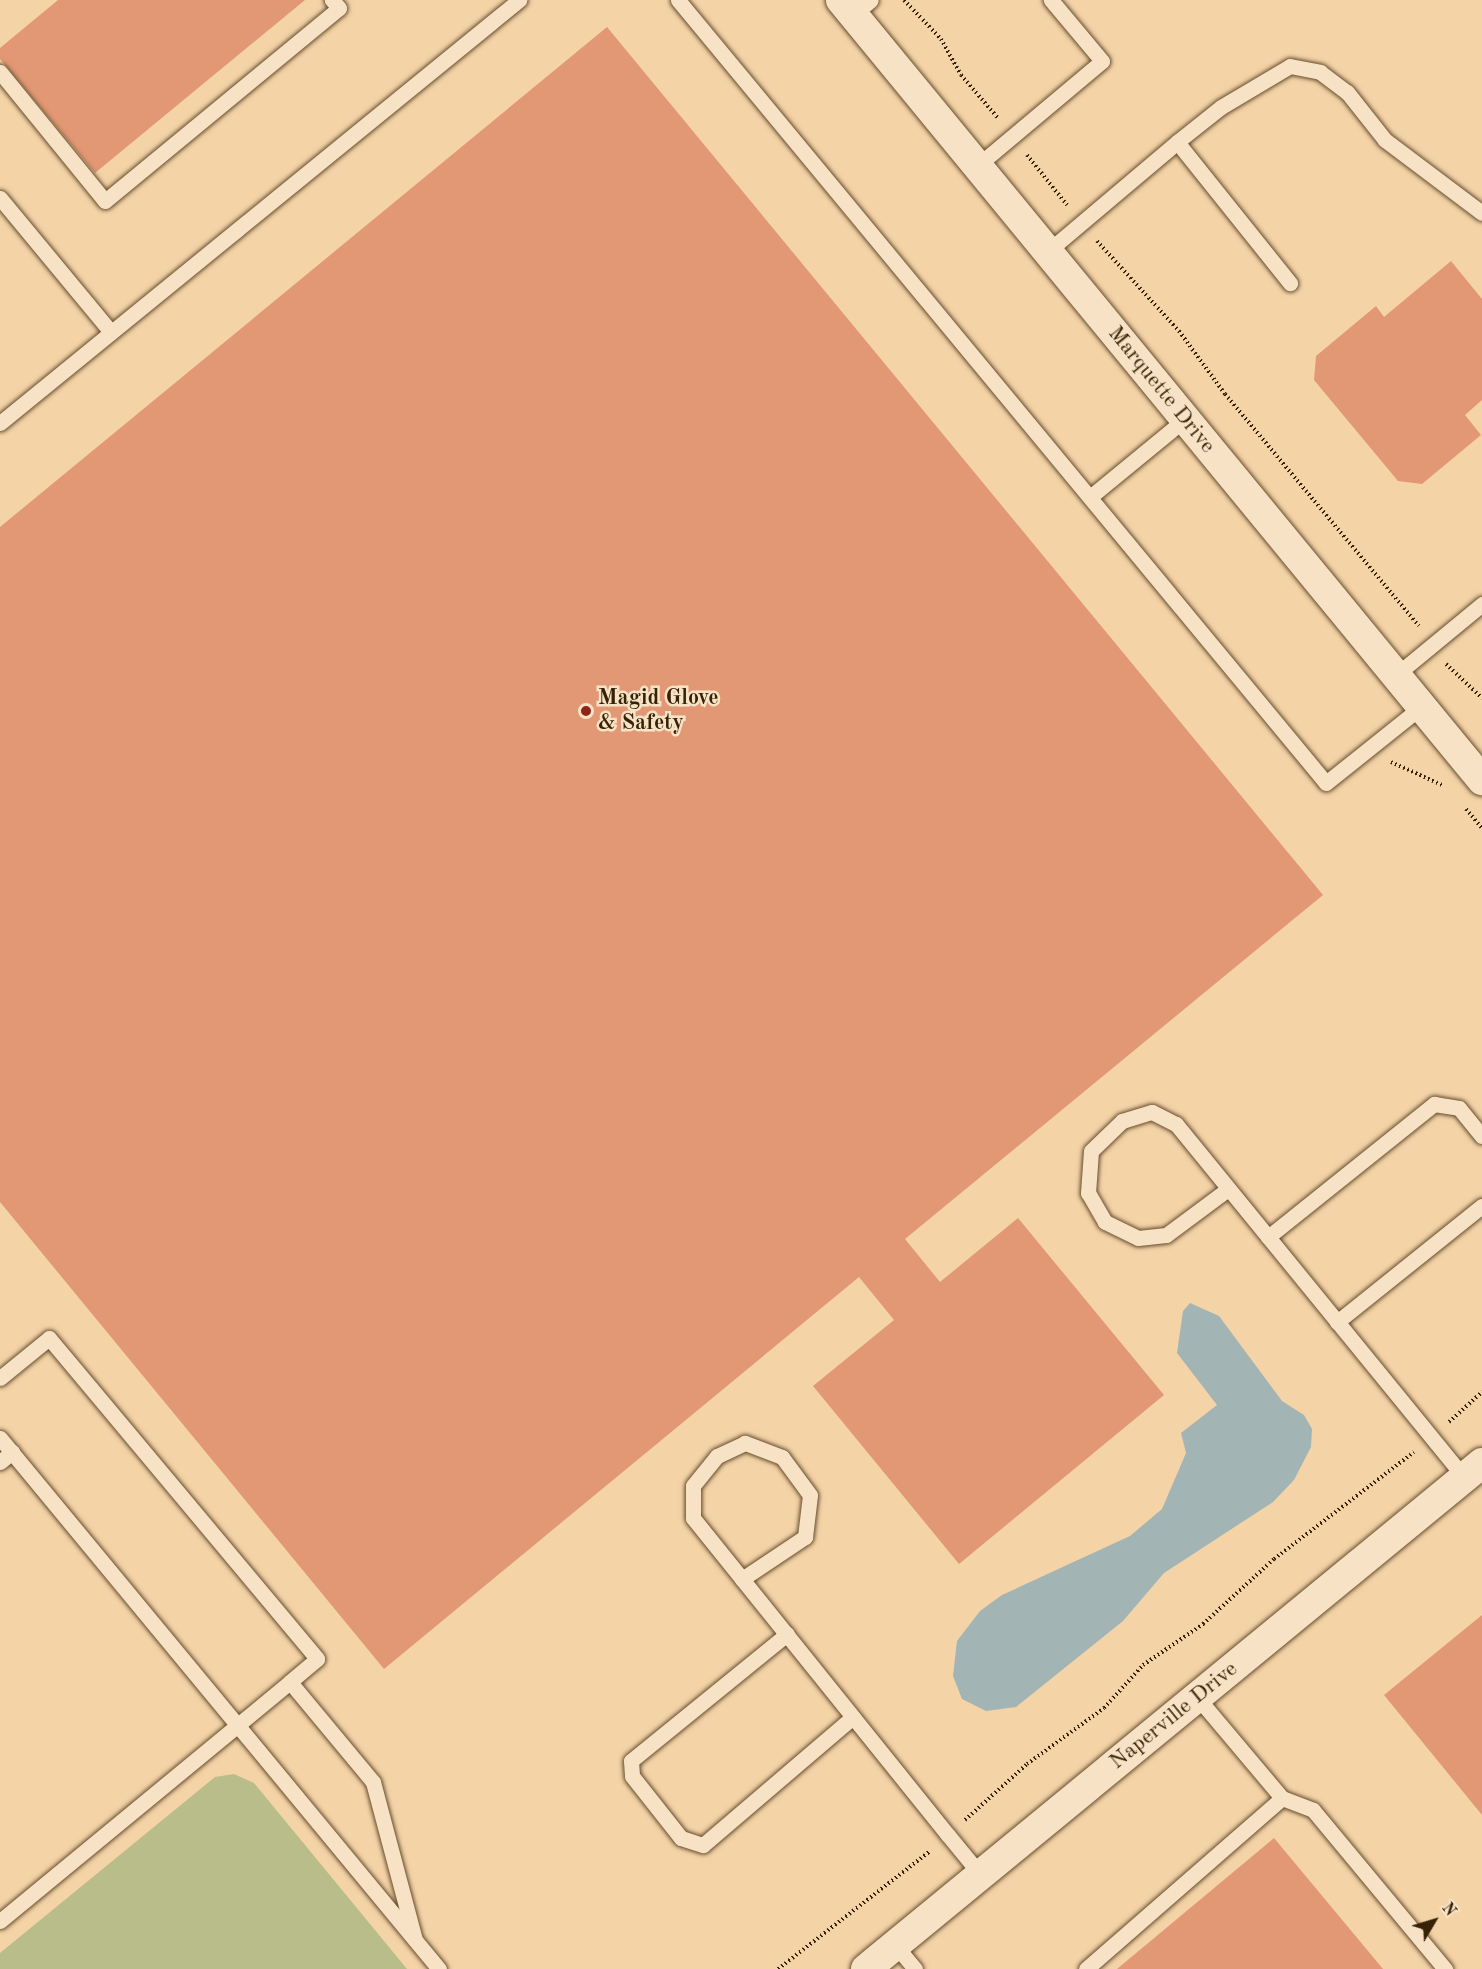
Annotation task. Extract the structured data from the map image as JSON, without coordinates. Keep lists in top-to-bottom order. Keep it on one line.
{"streets":{"street":["Marquette Drive","Naperville Drive"]},"places":["Magid Glove & Safety"],"north":"top right"}
